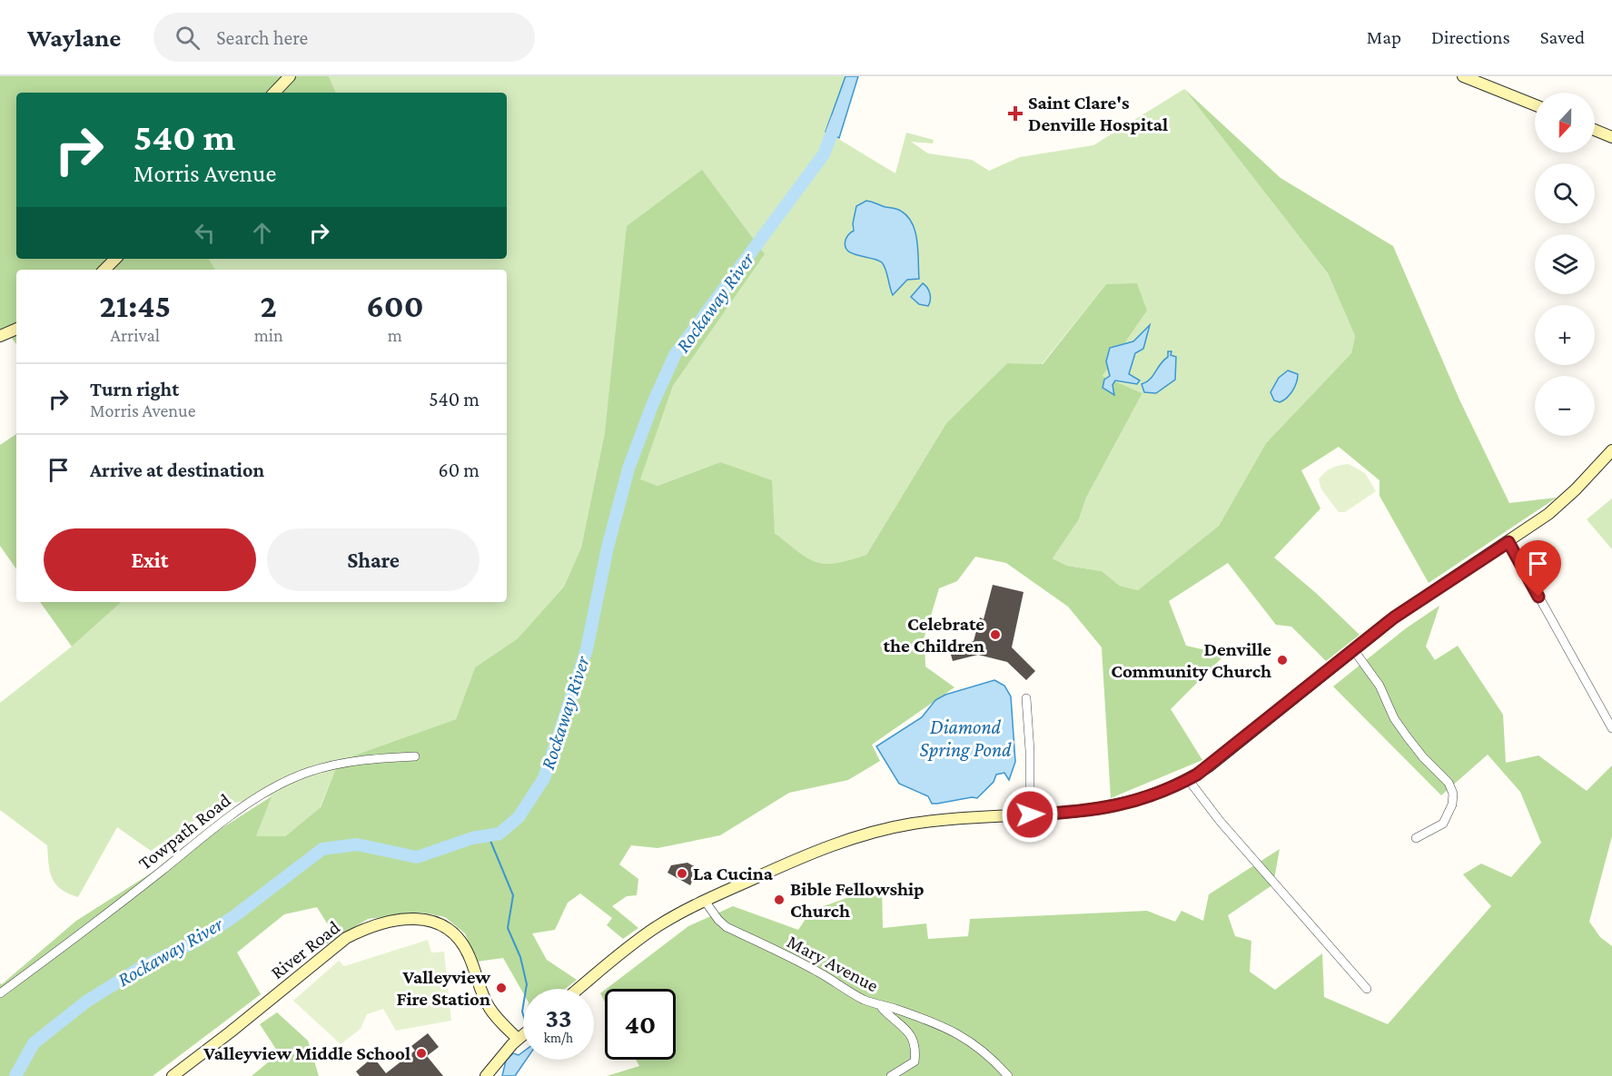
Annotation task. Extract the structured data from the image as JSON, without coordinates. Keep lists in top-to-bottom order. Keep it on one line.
{"streets":{"street":["Towpath Road","River Road","Mary Avenue"]},"water":["Rockaway River","Diamond Spring Pond"],"places":{"health":["Saint Clare's Denville Hospital"],"other":["Celebrate the Children","Denville Community Church","La Cucina","Bible Fellowship Church","Valleyview Fire Station","Valleyview Middle School"]},"north":"bottom","page":{"header":"Waylane","search":"Search here","nav":["Map","Directions","Saved"],"map_buttons":["+","−"],"turn":["540 m","Morris Avenue"],"eta":["21:45","Arrival","2","min","600","m"],"list":[{"name":"Turn right","note":"Morris Avenue","value":"540 m"},{"name":"Arrive at destination","value":"60 m"}],"buttons":["Exit","Share"],"speed":"33 km/h","limit":"40"}}
